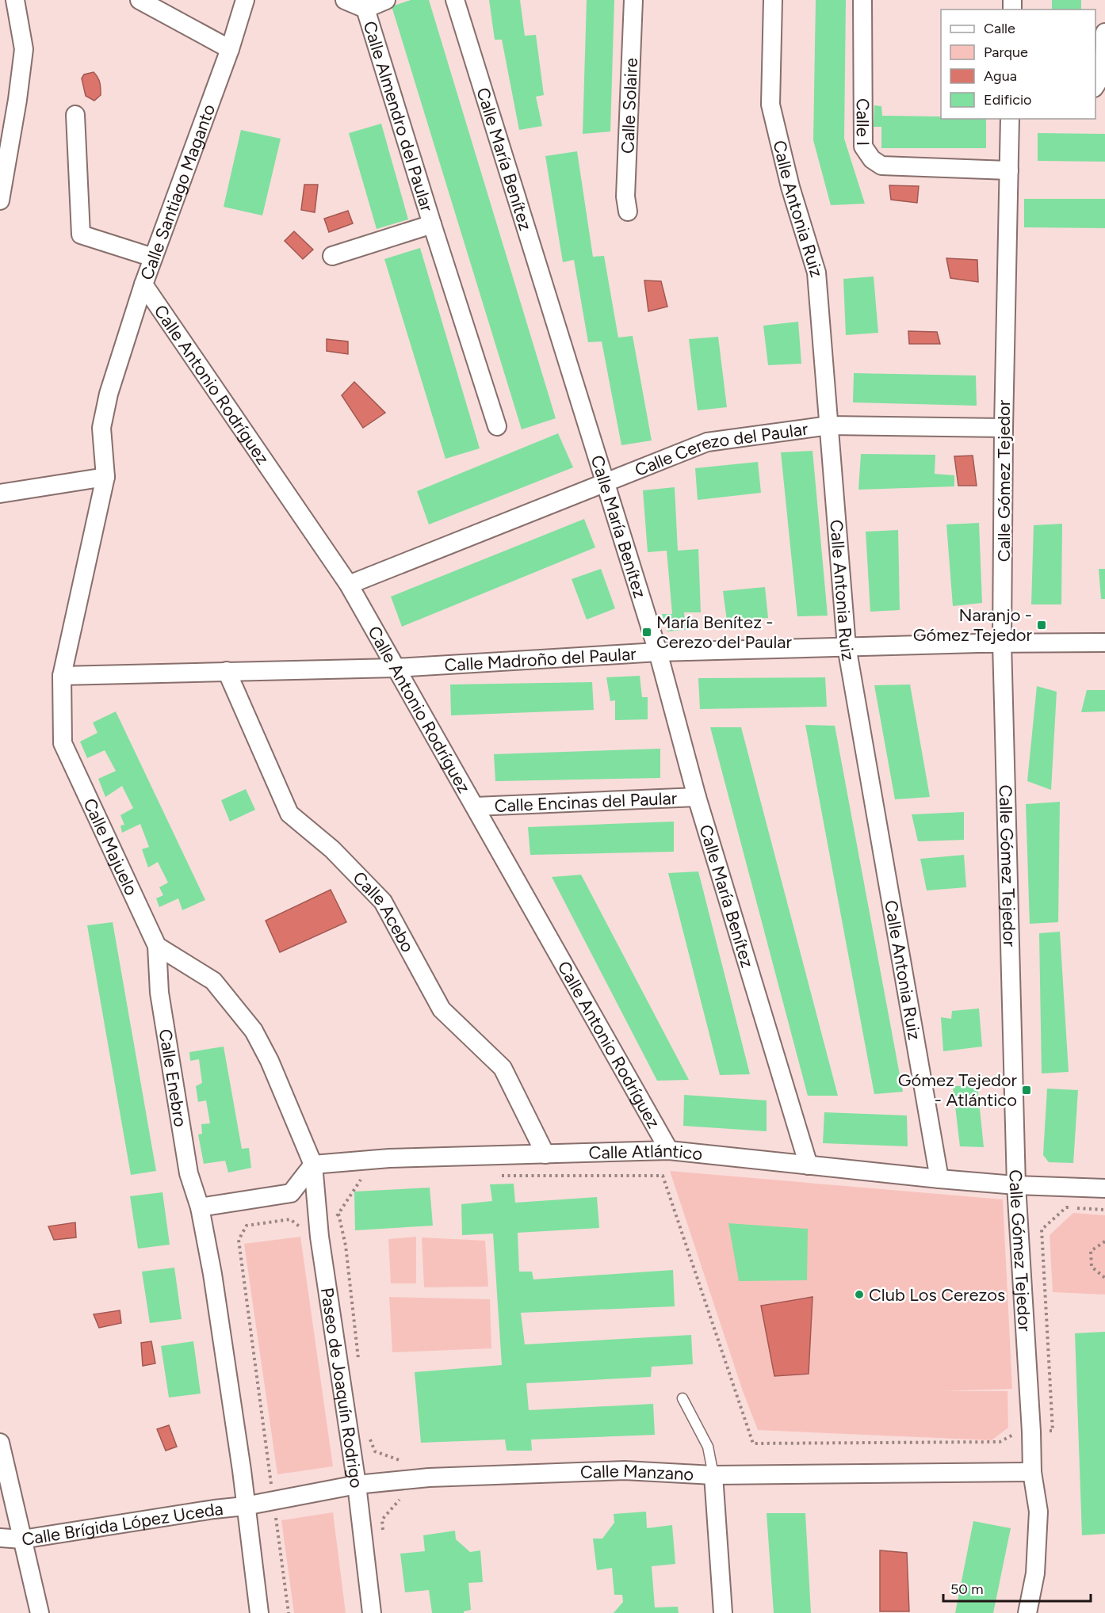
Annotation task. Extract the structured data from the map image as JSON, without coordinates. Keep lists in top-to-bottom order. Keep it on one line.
{"streets":{"street":["Calle Solaire","Calle Almendro del Paular","Calle I","Calle María Benítez","Calle Santiago Maganto","Calle Antonia Ruiz","Calle Antonio Rodríguez","Calle Cerezo del Paular","Calle Gómez Tejedor","Calle Madroño del Paular","Calle Encinas del Paular","Calle Majuelo","Calle Acebo","Calle Enebro","Calle Atlántico","Paseo de Joaquín Rodrigo","Calle Manzano","Calle Brígida López Uceda"]},"crossings":[["Calle I","Calle Gómez Tejedor"],["Calle María Benítez","Calle Cerezo del Paular"],["Calle María Benítez","Calle Madroño del Paular"],["Calle María Benítez","Calle Encinas del Paular"],["Calle María Benítez","Calle Atlántico"],["Calle Santiago Maganto","Calle Antonio Rodríguez"],["Calle Santiago Maganto","Calle Majuelo"],["Calle Antonia Ruiz","Calle Cerezo del Paular"],["Calle Antonia Ruiz","Calle Madroño del Paular"],["Calle Antonia Ruiz","Calle Atlántico"],["Calle Antonio Rodríguez","Calle Cerezo del Paular"],["Calle Antonio Rodríguez","Calle Madroño del Paular"],["Calle Antonio Rodríguez","Calle Encinas del Paular"],["Calle Antonio Rodríguez","Calle Atlántico"],["Calle Cerezo del Paular","Calle Gómez Tejedor"],["Calle Gómez Tejedor","Calle Madroño del Paular"],["Calle Gómez Tejedor","Calle Atlántico"],["Calle Gómez Tejedor","Calle Manzano"],["Calle Madroño del Paular","Calle Majuelo"],["Calle Madroño del Paular","Calle Acebo"],["Calle Majuelo","Calle Enebro"],["Calle Acebo","Calle Atlántico"],["Calle Atlántico","Paseo de Joaquín Rodrigo"],["Paseo de Joaquín Rodrigo","Calle Manzano"],["Calle Manzano","Calle Brígida López Uceda"]],"places":{"transit":["Naranjo - Gómez Tejedor","María Benítez - Cerezo del Paular","Gómez Tejedor - Atlántico"],"other":["Club Los Cerezos"]},"legend":["Calle","Parque","Agua","Edificio"],"scale_bar":"50 m"}
